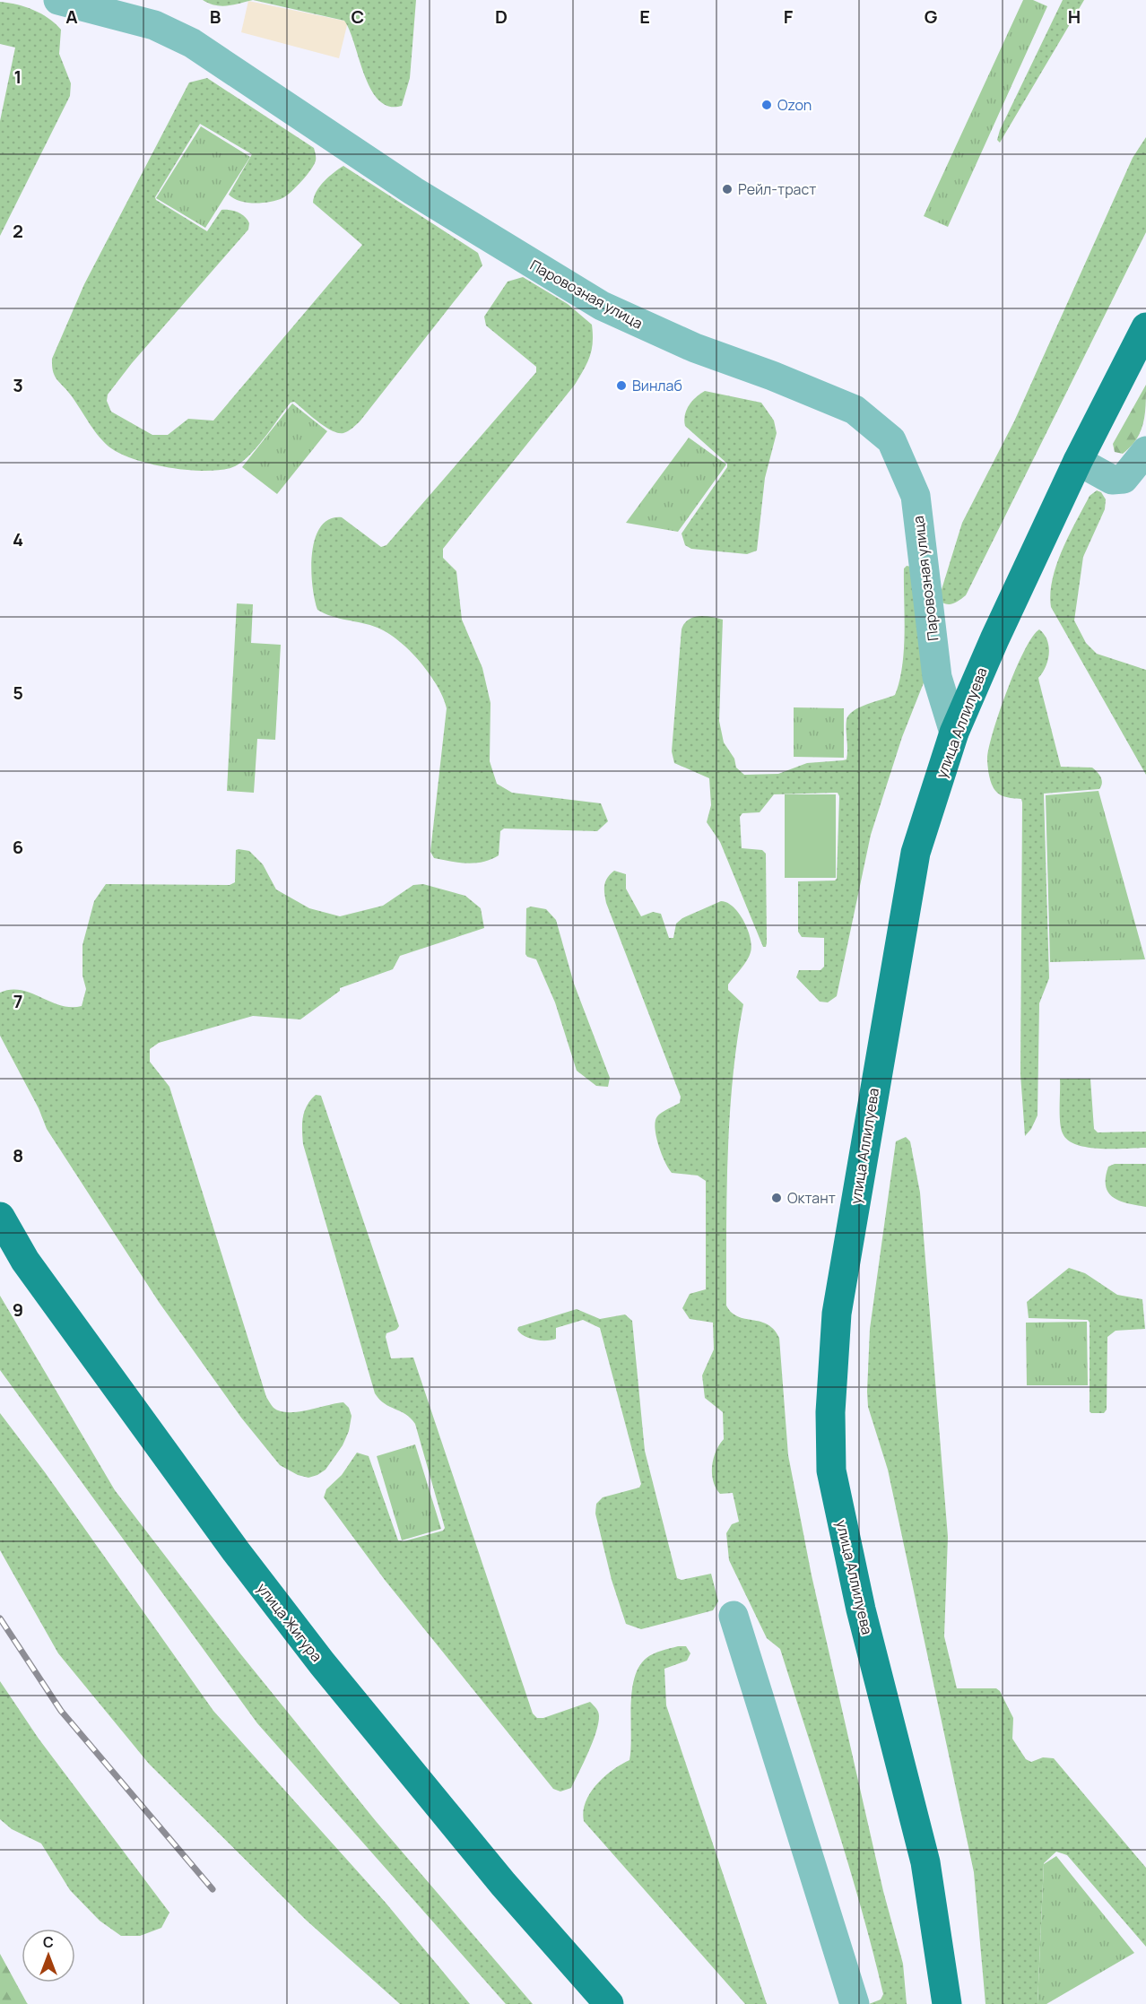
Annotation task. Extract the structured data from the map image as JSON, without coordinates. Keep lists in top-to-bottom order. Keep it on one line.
{"streets":{"main road":["улица Аллилуева","улица Жигура"],"street":["Паровозная улица"]},"crossings":[["Паровозная улица","улица Аллилуева"]],"places":["Ozon","Рейл-траст","Винлаб","Октант"],"north":"top","grid":{"columns":["A","B","C","D","E","F","G","H"],"rows":["1","2","3","4","5","6","7","8","9"]}}
